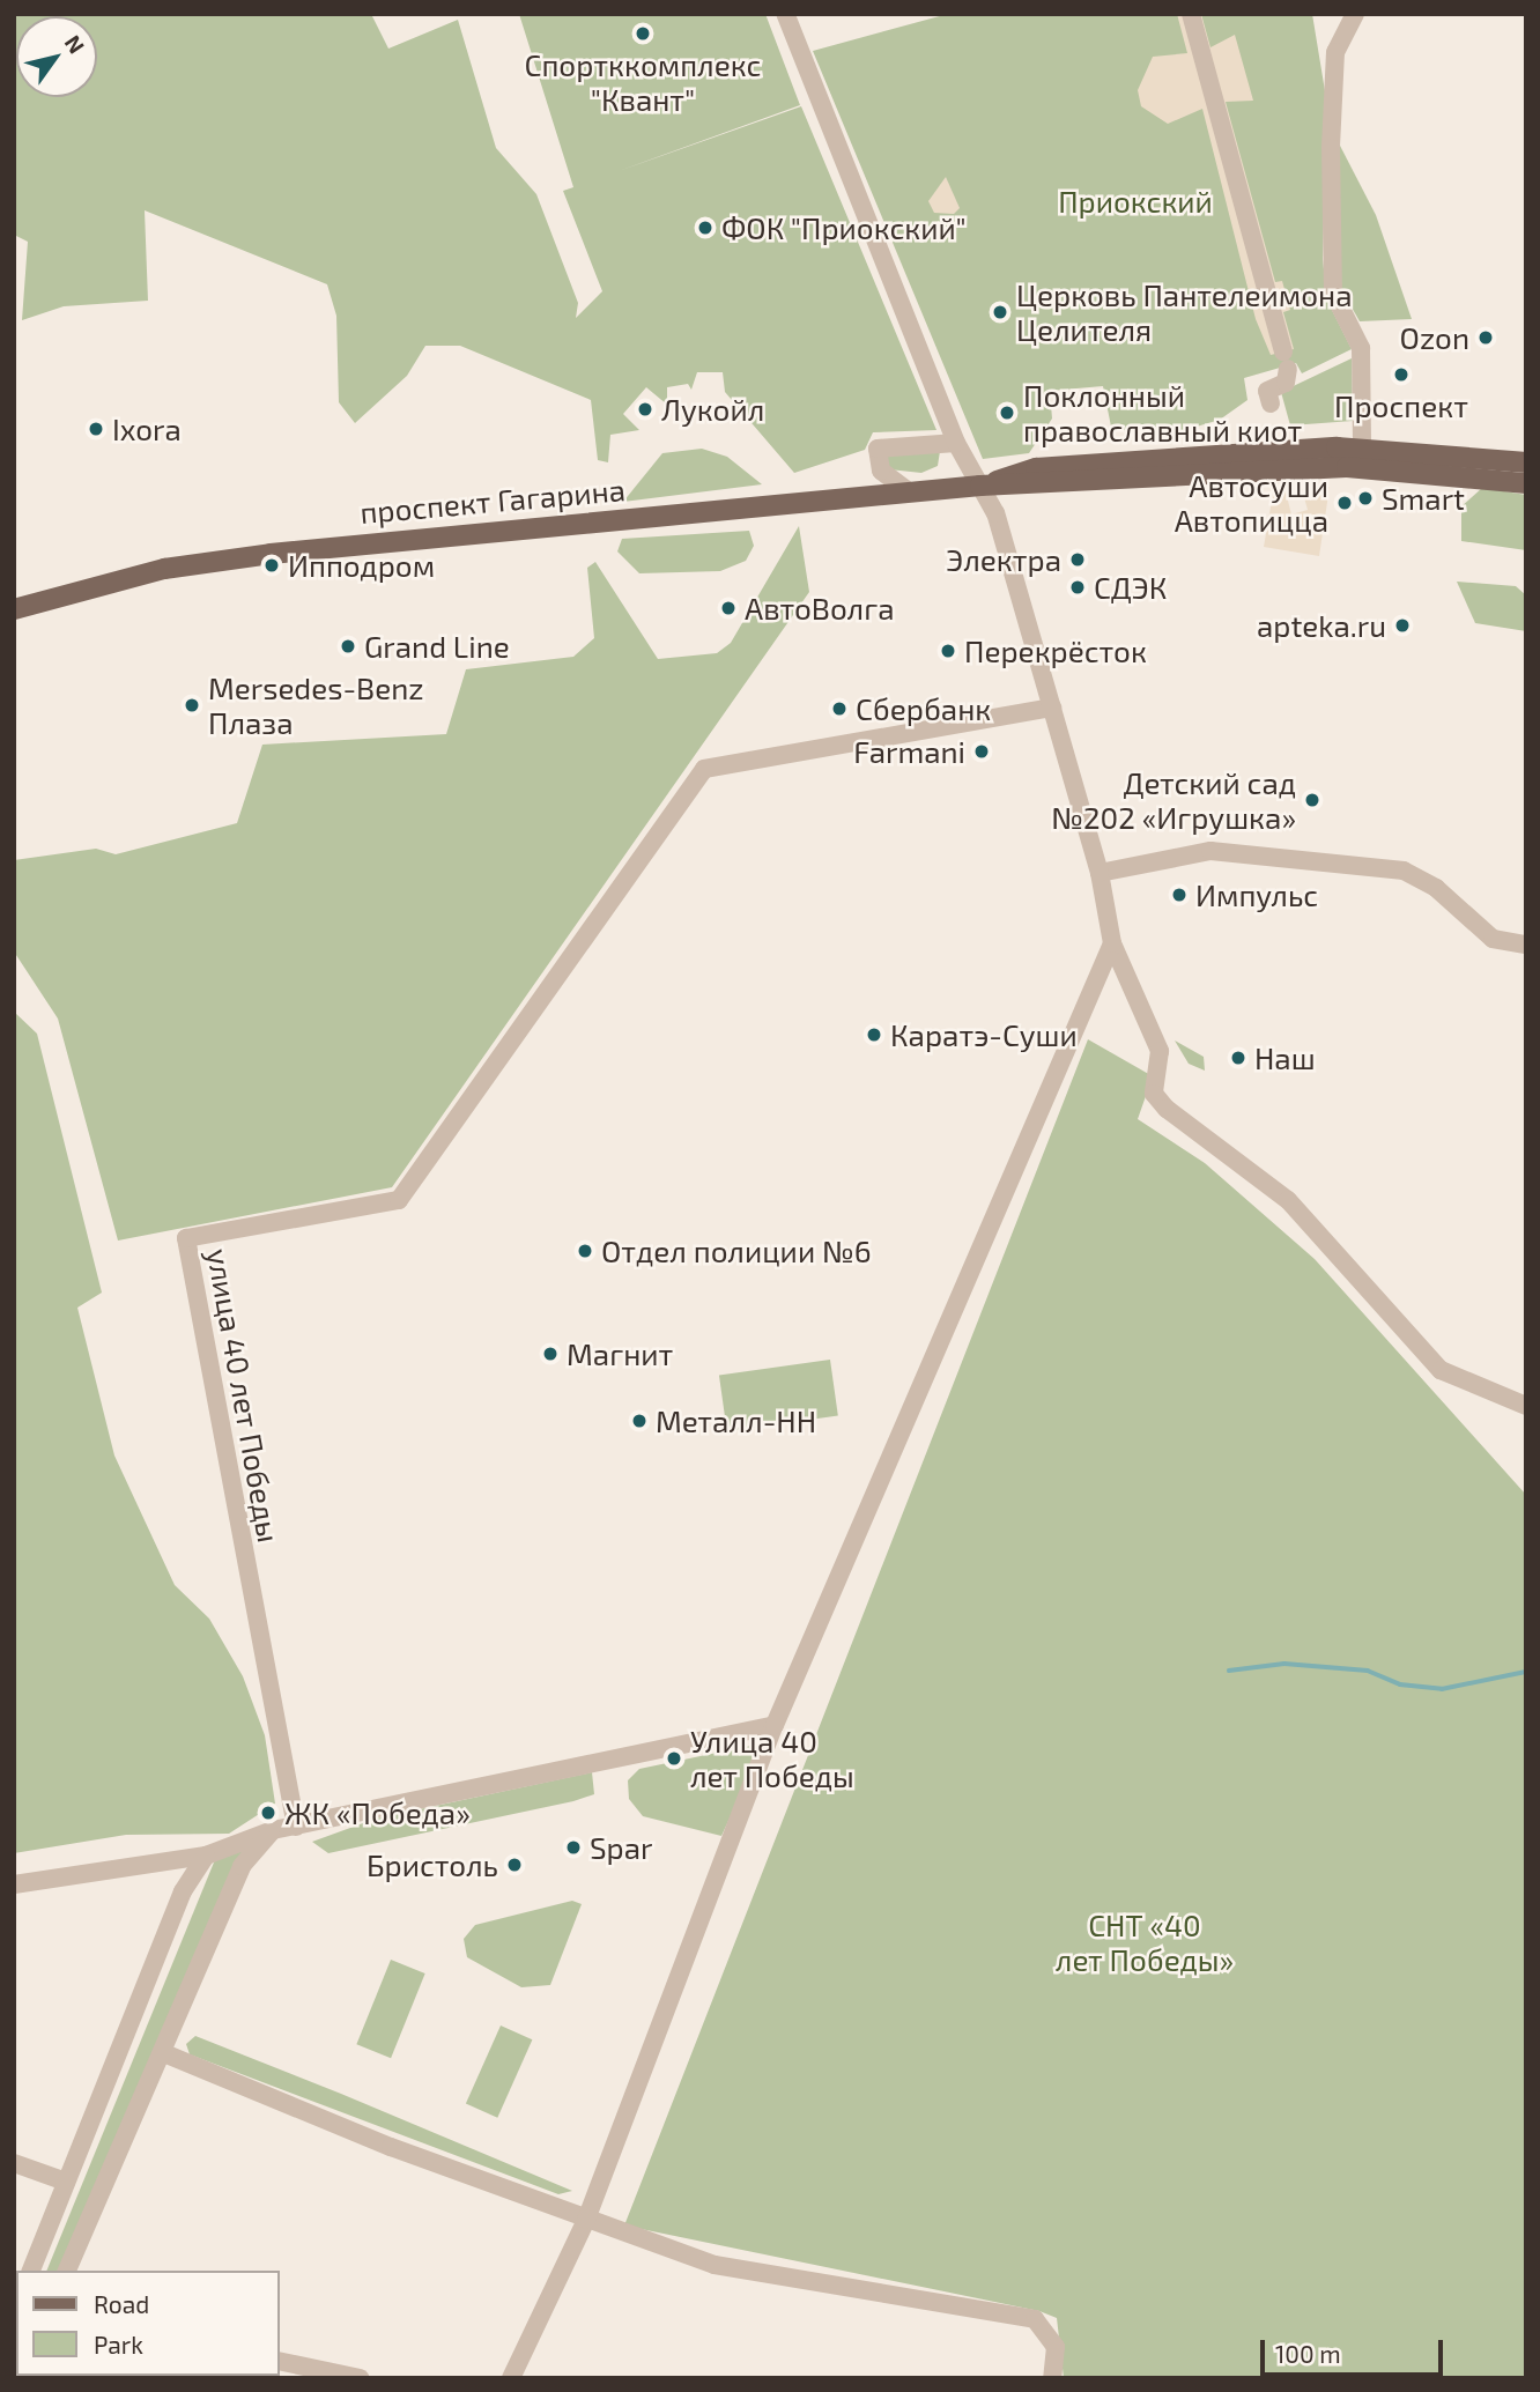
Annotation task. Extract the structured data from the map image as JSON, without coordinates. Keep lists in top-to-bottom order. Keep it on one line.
{"streets":{"main road":["проспект Гагарина"],"street":["улица 40 лет Победы"]},"parks":["Приокский","СНТ «40 лет Победы»"],"places":["Спортккомплекс \"Квант\"","ФОК \"Приокский\"","Церковь Пантелеимона Целителя","Ozon","Проспект","Лукойл","Поклонный православный киот","Ixora","Smart","Автосуши Автопицца","Электра","Ипподром","СДЭК","АвтоВолга","apteka.ru","Grand Line","Перекрёсток","Mersedes-Benz Плаза","Сбербанк","Farmani","Детский сад №202 «Игрушка»","Импульс","Каратэ-Суши","Наш","Отдел полиции №6","Магнит","Металл-НН","Улица 40 лет Победы","ЖК «Победа»","Spar","Бристоль"],"legend":["Road","Park"],"scale_bar":"100 m","north":"top right"}
